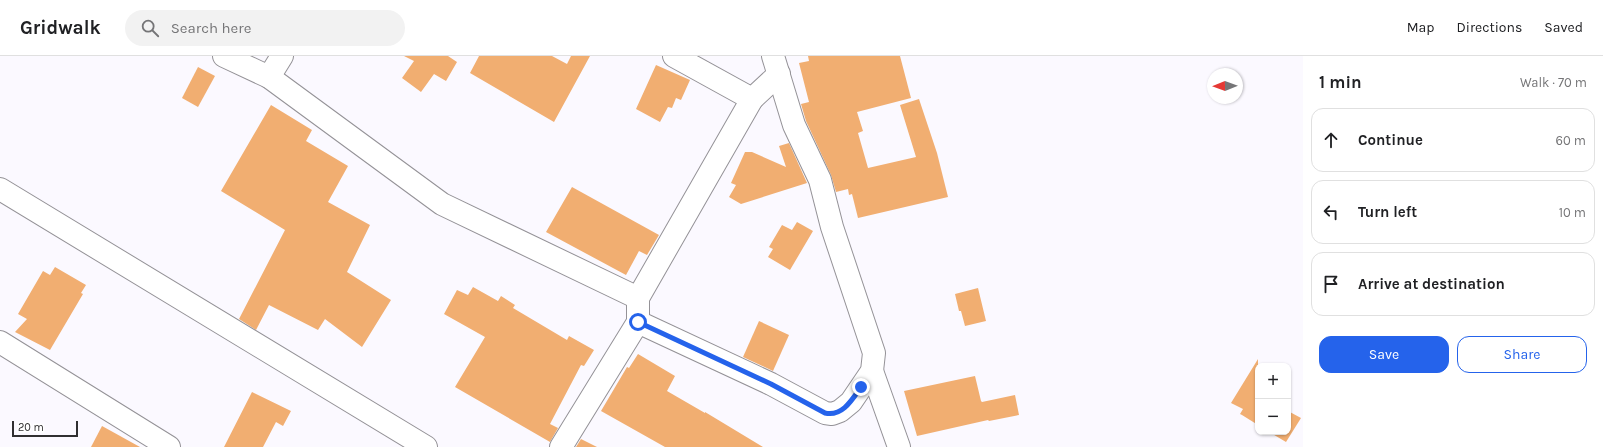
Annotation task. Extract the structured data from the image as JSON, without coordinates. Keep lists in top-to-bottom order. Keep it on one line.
{"scale_bar":"20 m","north":"left","page":{"header":"Gridwalk","search":"Search here","nav":["Map","Directions","Saved"],"heading":["1 min","Walk · 70 m"],"list":[["Continue","60 m"],["Turn left","10 m"],"Arrive at destination"],"buttons":["Save","Share"],"map_buttons":["+","−"],"scale":"20 m"}}
